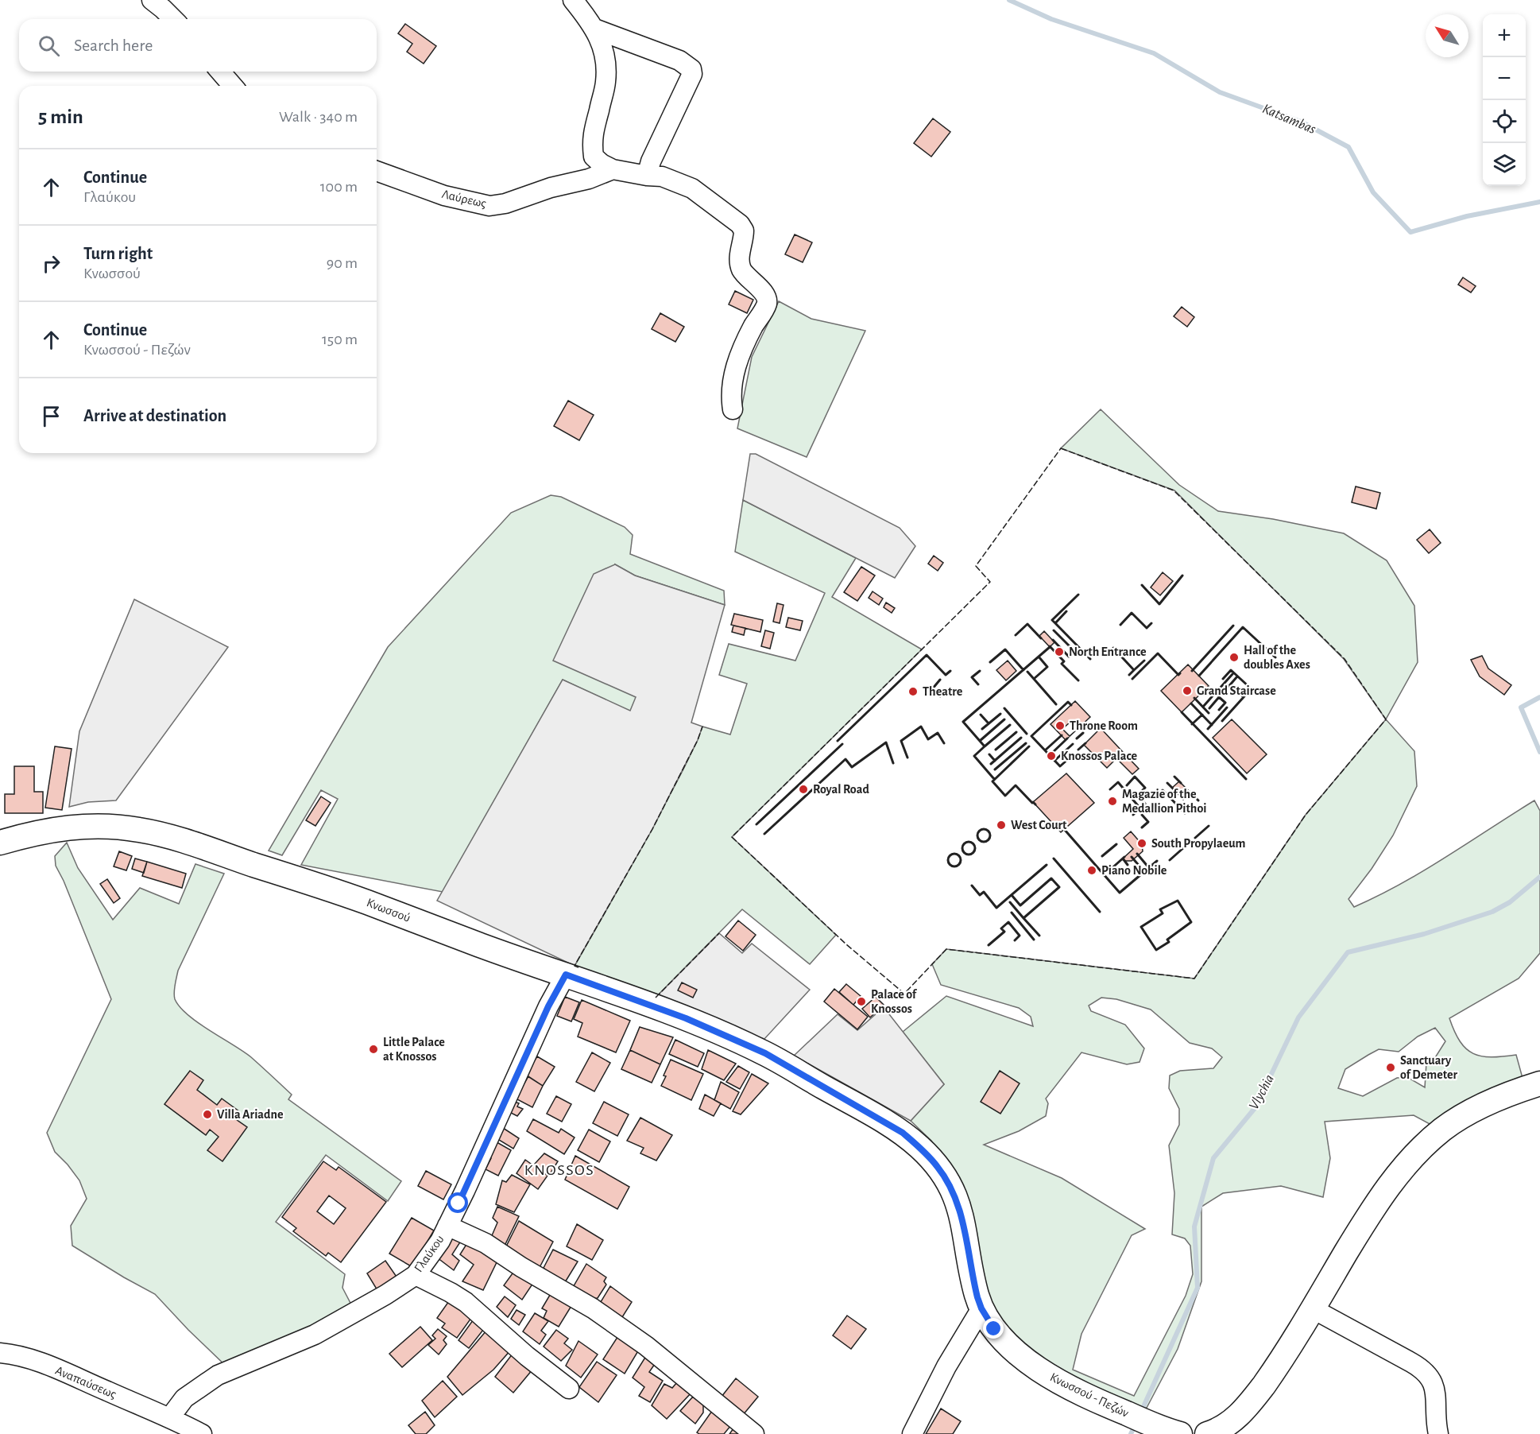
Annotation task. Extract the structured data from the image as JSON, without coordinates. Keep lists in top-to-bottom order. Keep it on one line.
{"streets":{"main road":["Κνωσσού","Κνωσσού - Πεζών"],"street":["Λαύρεως","Γλαύκου","Αναπαύσεως"]},"crossings":[["Κνωσσού","Γλαύκου"],["Κνωσσού","Κνωσσού - Πεζών"],["Γλαύκου","Αναπαύσεως"]],"districts":["KNOSSOS"],"water":["Katsambas","Vlychia"],"places":["North Entrance","Hall of the doubles Axes","Grand Staircase","Theatre","Throne Room","Knossos Palace","Royal Road","Magazie of the Medallion Pithoi","West Court","South Propylaeum","Piano Nobile","Palace of Knossos","Little Palace at Knossos","Sanctuary of Demeter","Villa Ariadne"],"north":"top left","page":{"map_buttons":["+","−"],"search":"Search here","heading":["5 min","Walk · 340 m"],"list":[["Continue","Γλαύκου","100 m"],["Turn right","Κνωσσού","90 m"],["Continue","Κνωσσού - Πεζών","150 m"],"Arrive at destination"]}}
